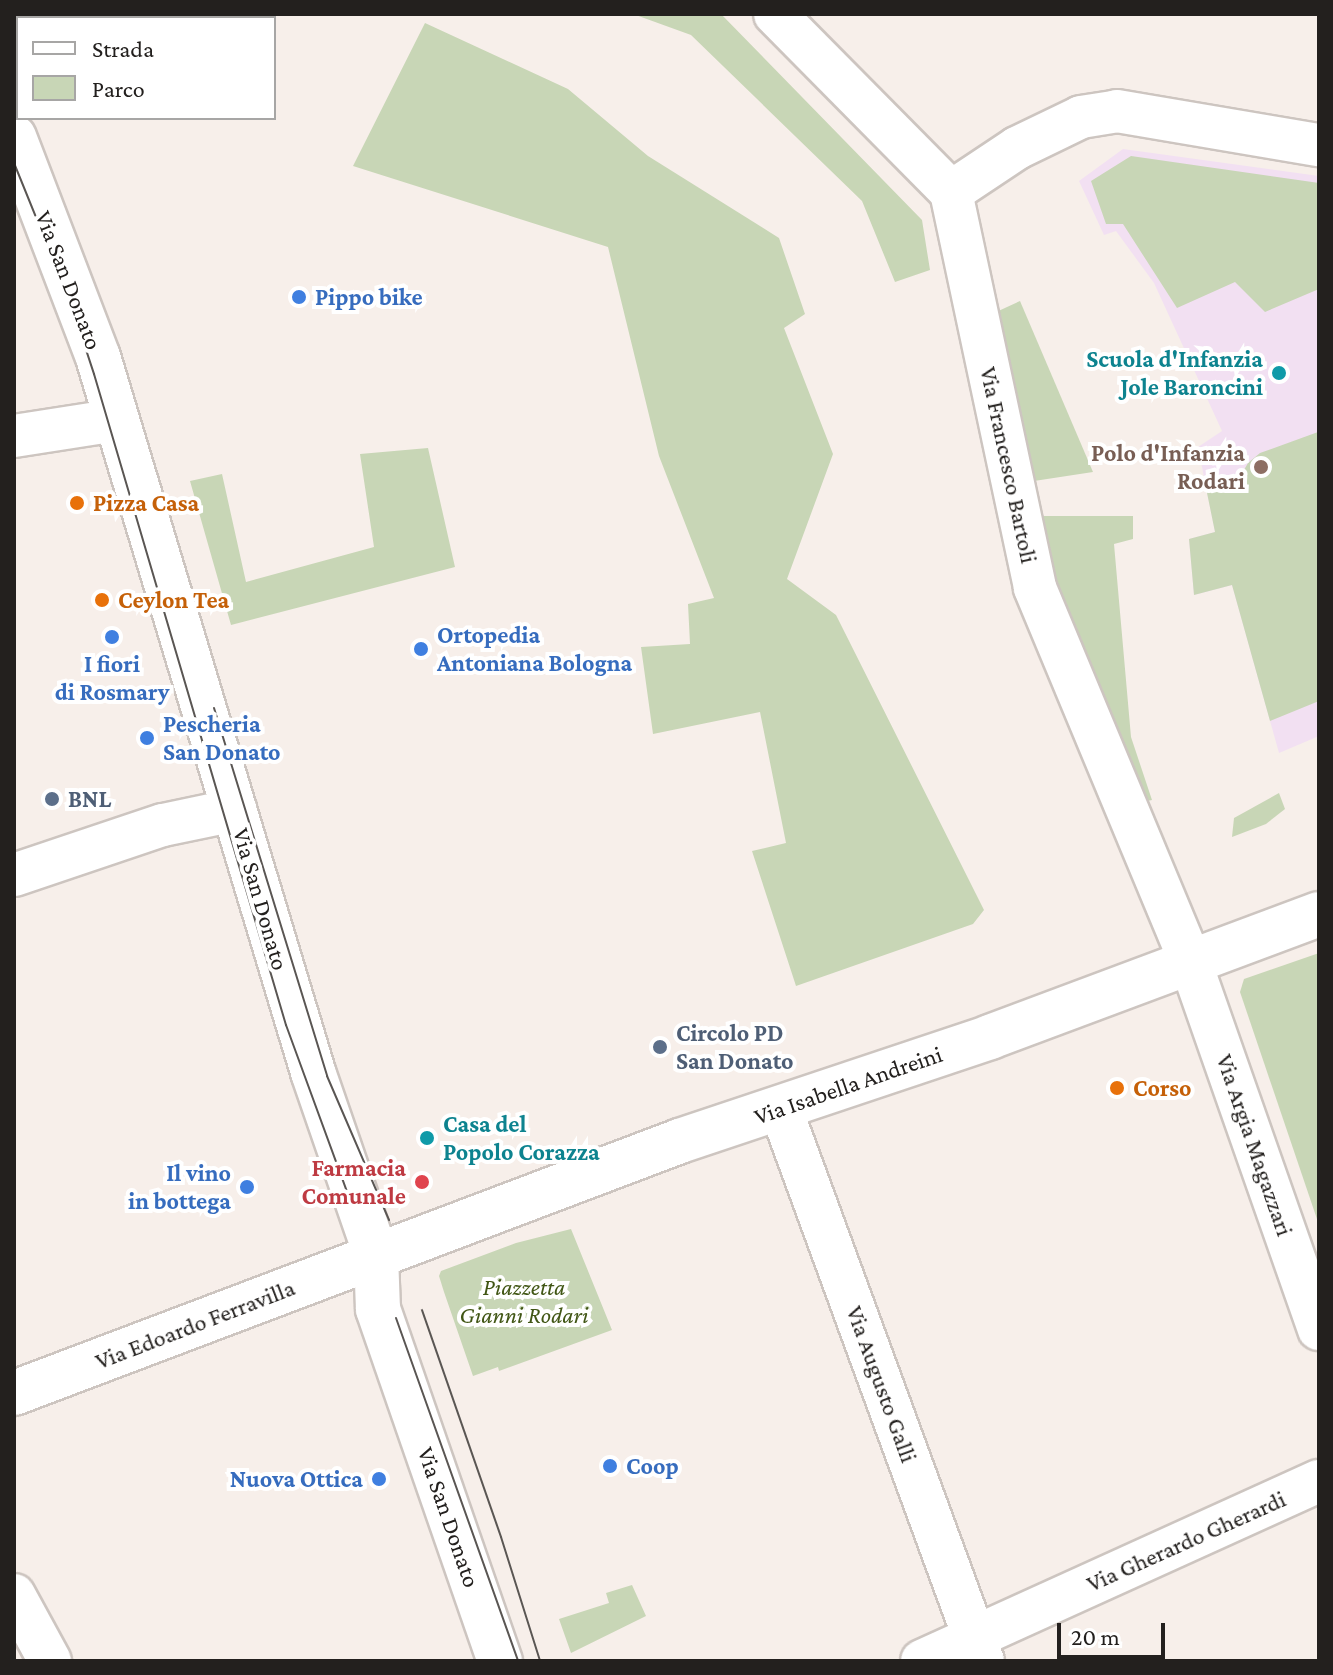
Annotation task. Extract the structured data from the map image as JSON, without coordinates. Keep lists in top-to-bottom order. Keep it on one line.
{"streets":{"main road":["Via San Donato","Via Isabella Andreini","Via Edoardo Ferravilla"],"street":["Via Francesco Bartoli","Via Argia Magazzari","Via Augusto Galli","Via Gherardo Gherardi"]},"crossings":[["Via San Donato","Via Isabella Andreini"],["Via San Donato","Via Edoardo Ferravilla"],["Via Francesco Bartoli","Via Isabella Andreini"],["Via Francesco Bartoli","Via Argia Magazzari"],["Via Isabella Andreini","Via Argia Magazzari"],["Via Isabella Andreini","Via Edoardo Ferravilla"],["Via Isabella Andreini","Via Augusto Galli"],["Via Augusto Galli","Via Gherardo Gherardi"]],"parks":["Piazzetta Gianni Rodari"],"places":["Pippo bike","Scuola d'Infanzia Jole Baroncini","Polo d'Infanzia Rodari","Pizza Casa","Ceylon Tea","I fiori di Rosmary","Ortopedia Antoniana Bologna","Pescheria San Donato","BNL","Circolo PD San Donato","Corso","Casa del Popolo Corazza","Farmacia Comunale","Il vino in bottega","Coop","Nuova Ottica"],"legend":["Strada","Parco"],"scale_bar":"20 m"}
